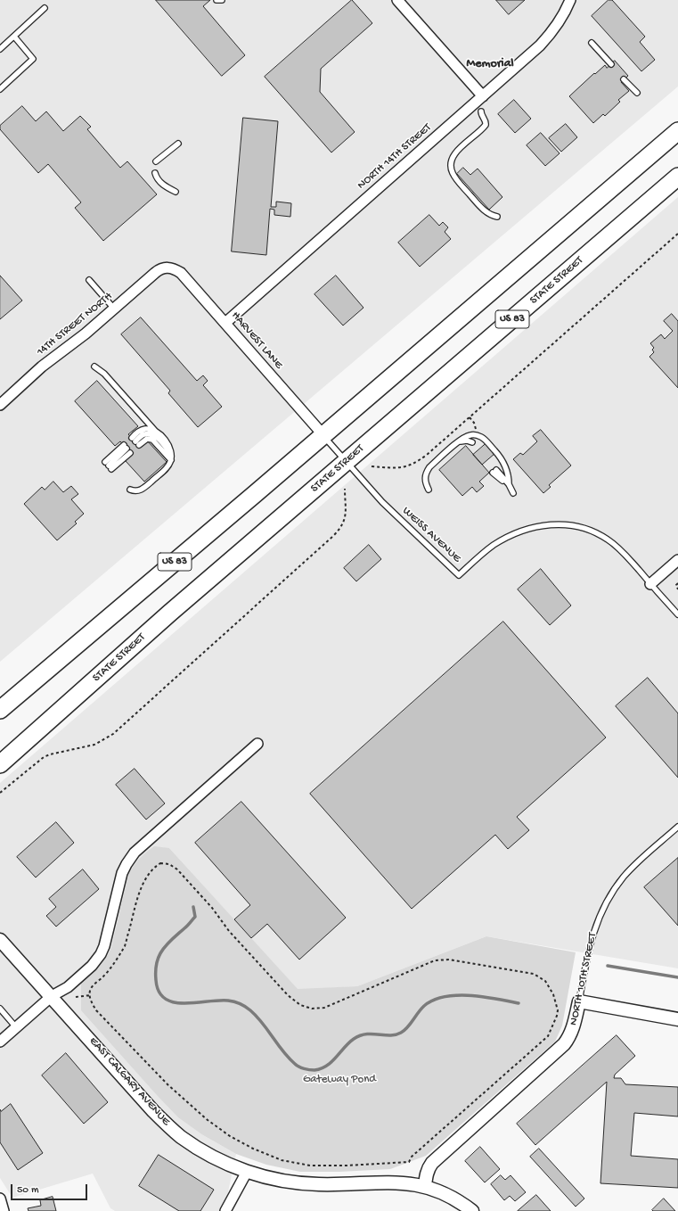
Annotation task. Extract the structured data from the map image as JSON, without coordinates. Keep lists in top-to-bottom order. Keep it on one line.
{"streets":{"highway":["STATE STREET","US 83"],"street":["NORTH 14TH STREET","14TH STREET NORTH","HARVEST LANE","NORTH 10TH STREET","EAST CALGARY AVENUE"],"lane":["WEISS AVENUE"]},"crossings":[["NORTH 14TH STREET","HARVEST LANE"],["STATE STREET","WEISS AVENUE"],["US 83","HARVEST LANE"],["US 83","WEISS AVENUE"],["14TH STREET NORTH","HARVEST LANE"],["HARVEST LANE","WEISS AVENUE"],["NORTH 10TH STREET","EAST CALGARY AVENUE"]],"districts":["Memorial"],"parks":["Gateway Pond"],"scale_bar":"50 m"}
